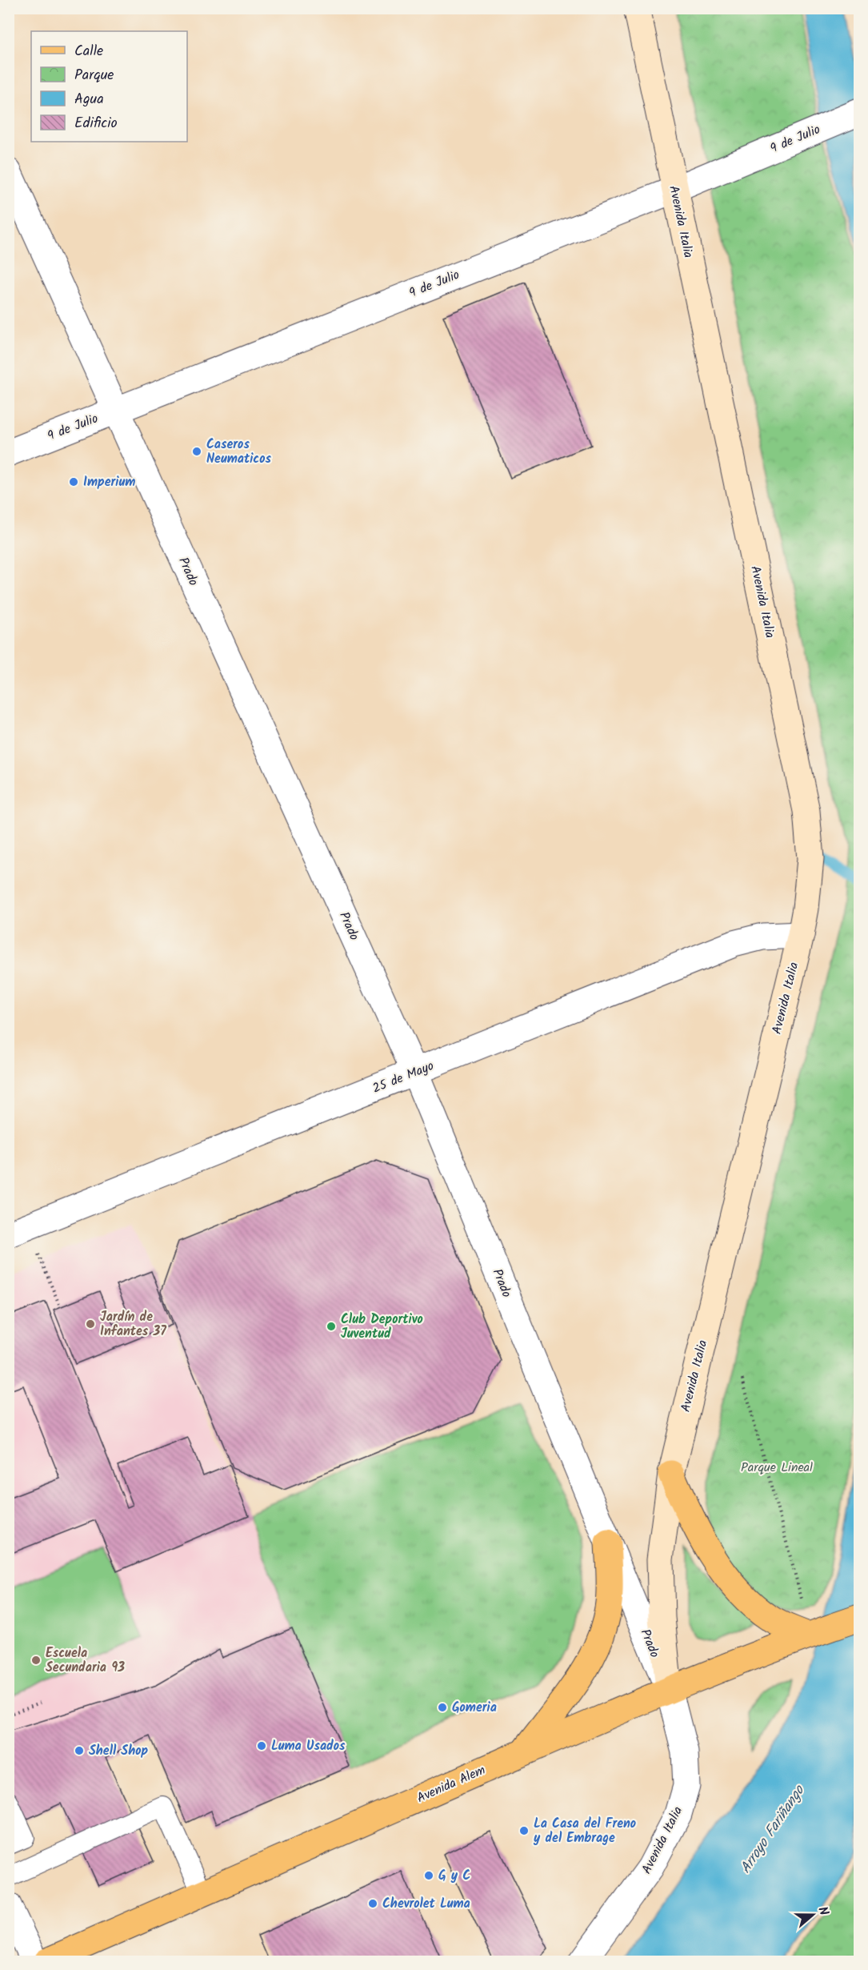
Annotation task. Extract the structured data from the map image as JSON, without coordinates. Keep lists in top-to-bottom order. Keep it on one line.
{"streets":{"main road":["Avenida Italia","Avenida Alem"],"street":["9 de Julio","Prado","25 de Mayo"]},"crossings":[["9 de Julio","Avenida Italia"],["9 de Julio","Prado"],["Avenida Italia","Prado"],["Avenida Italia","25 de Mayo"],["Avenida Italia","Avenida Alem"],["Prado","25 de Mayo"],["Prado","Avenida Alem"]],"water":["Arroyo Fariñango"],"parks":["Parque Lineal"],"places":["Caseros Neumaticos","Imperium","Jardín de Infantes 37","Club Deportivo Juventud","Escuela Secundaria 93","Gomeria","Luma Usados","Shell Shop","La Casa del Freno y del Embrage","G y C","Chevrolet Luma"],"legend":["Calle","Parque","Agua","Edificio"],"north":"right"}
